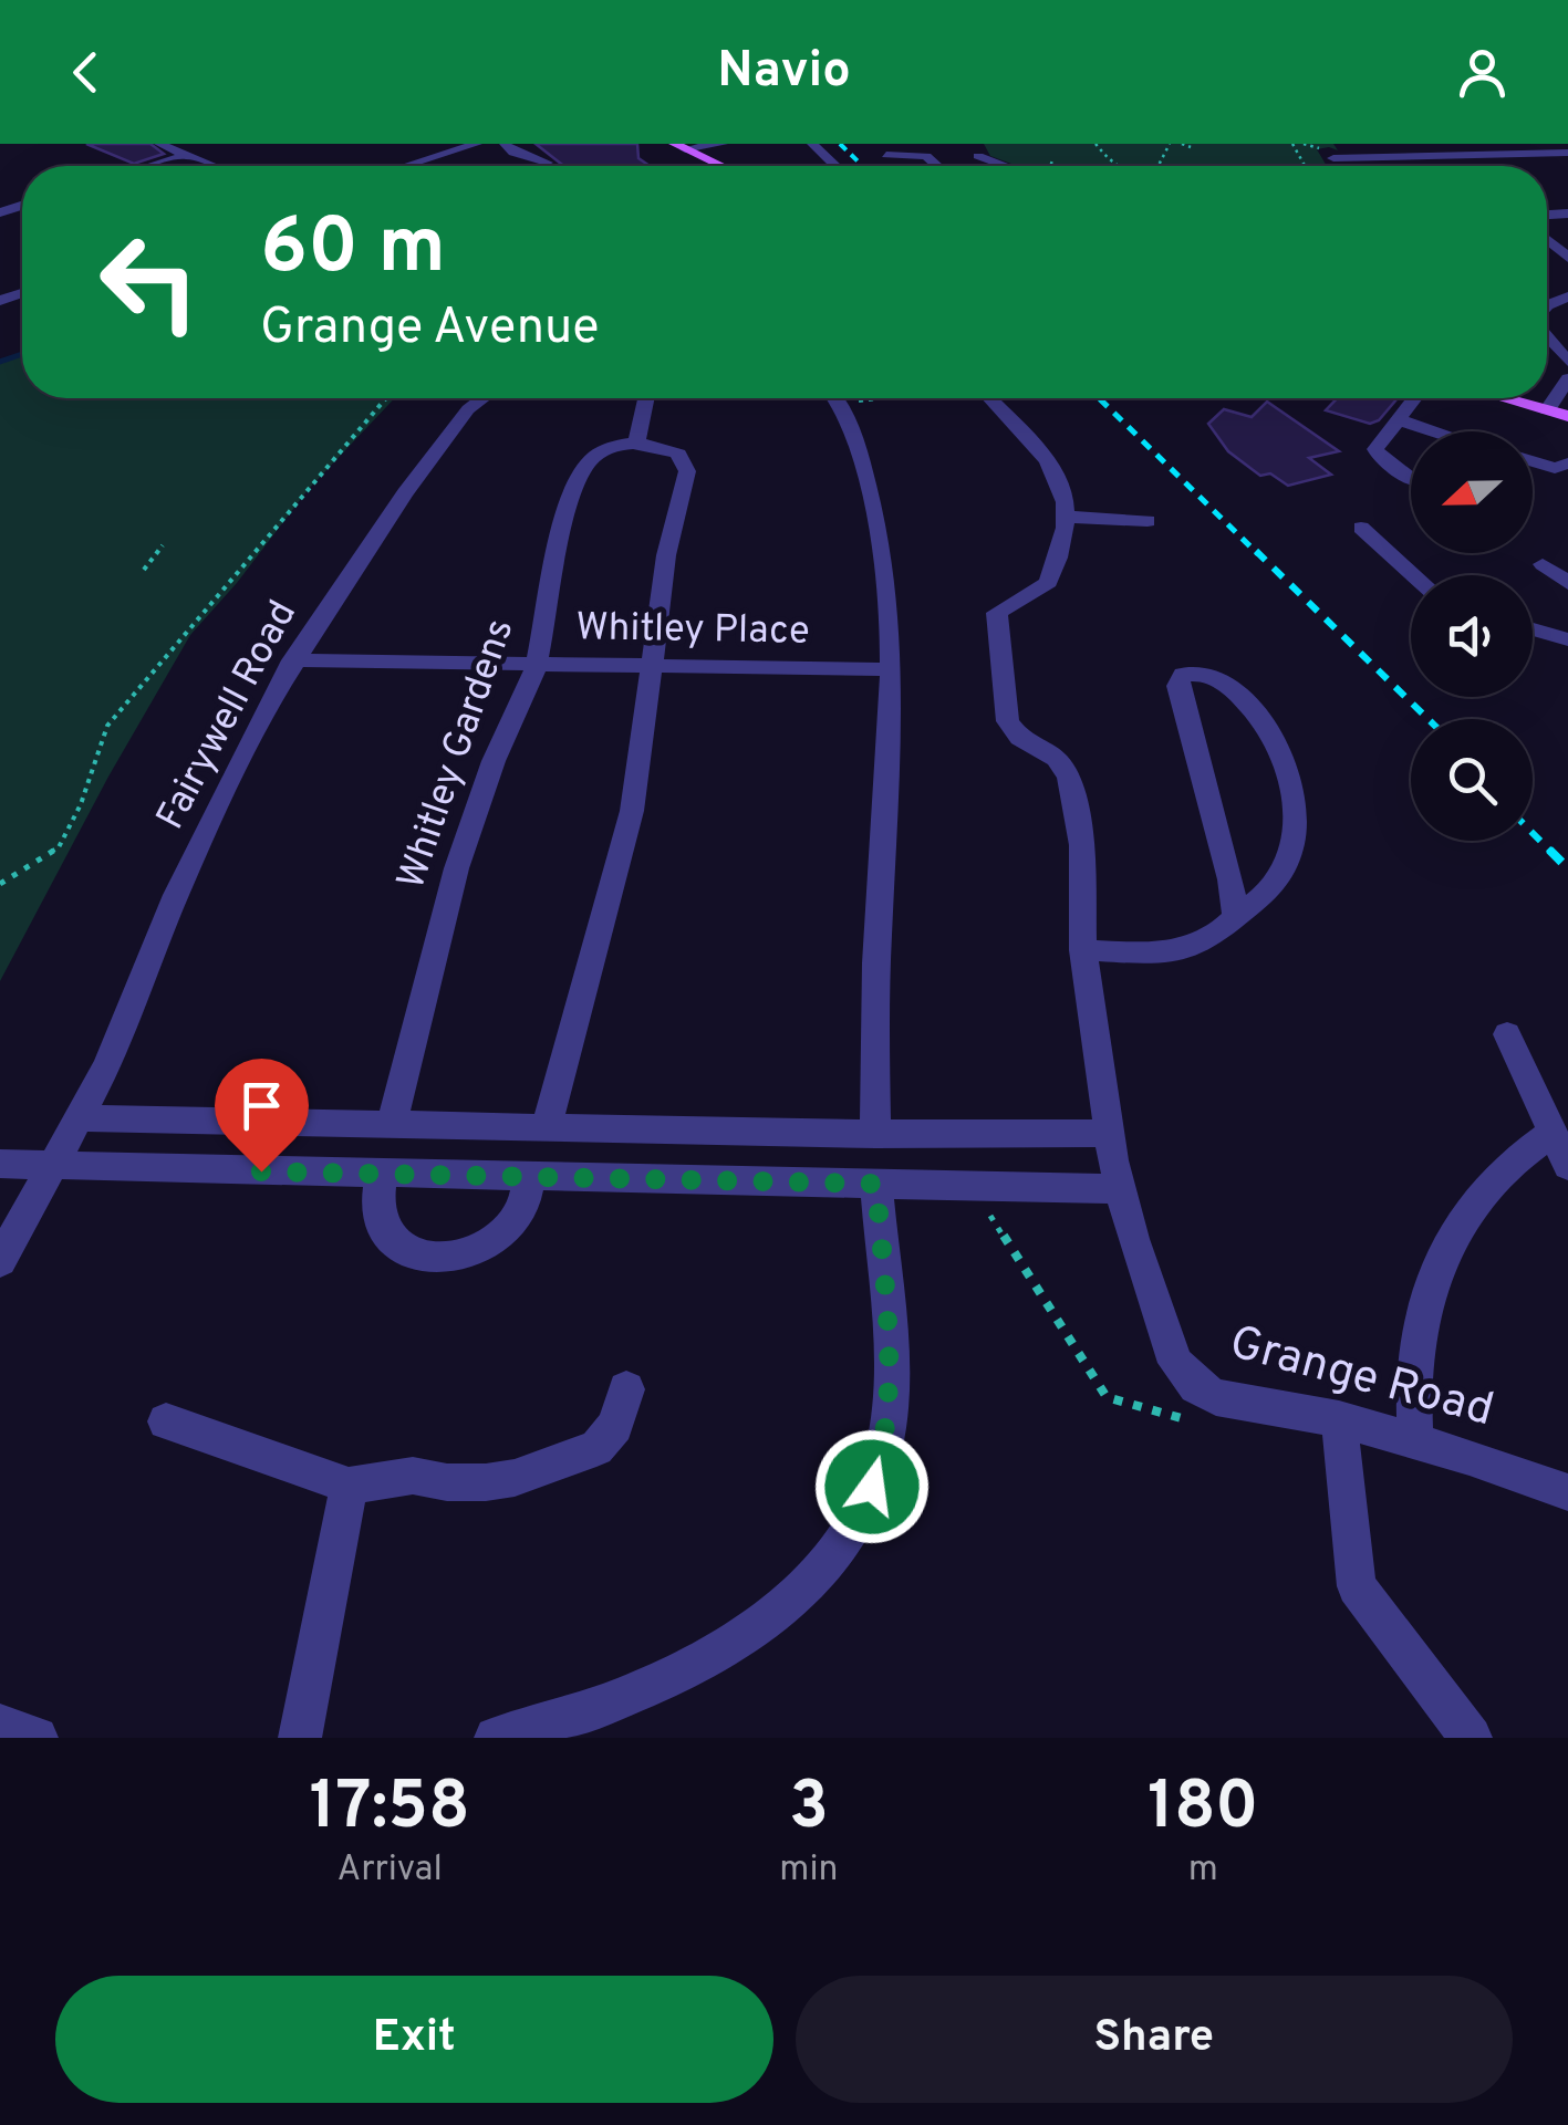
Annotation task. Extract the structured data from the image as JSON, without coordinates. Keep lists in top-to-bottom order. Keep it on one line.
{"streets":{"street":["Whitley Place","Fairywell Road","Whitley Gardens","Grange Road"]},"crossings":[["Whitley Place","Fairywell Road"],["Whitley Place","Whitley Gardens"]],"north":"left","page":{"header":"Navio","turn":["60 m","Grange Avenue"],"eta":["17:58","Arrival","3","min","180","m"],"buttons":["Exit","Share"]}}
